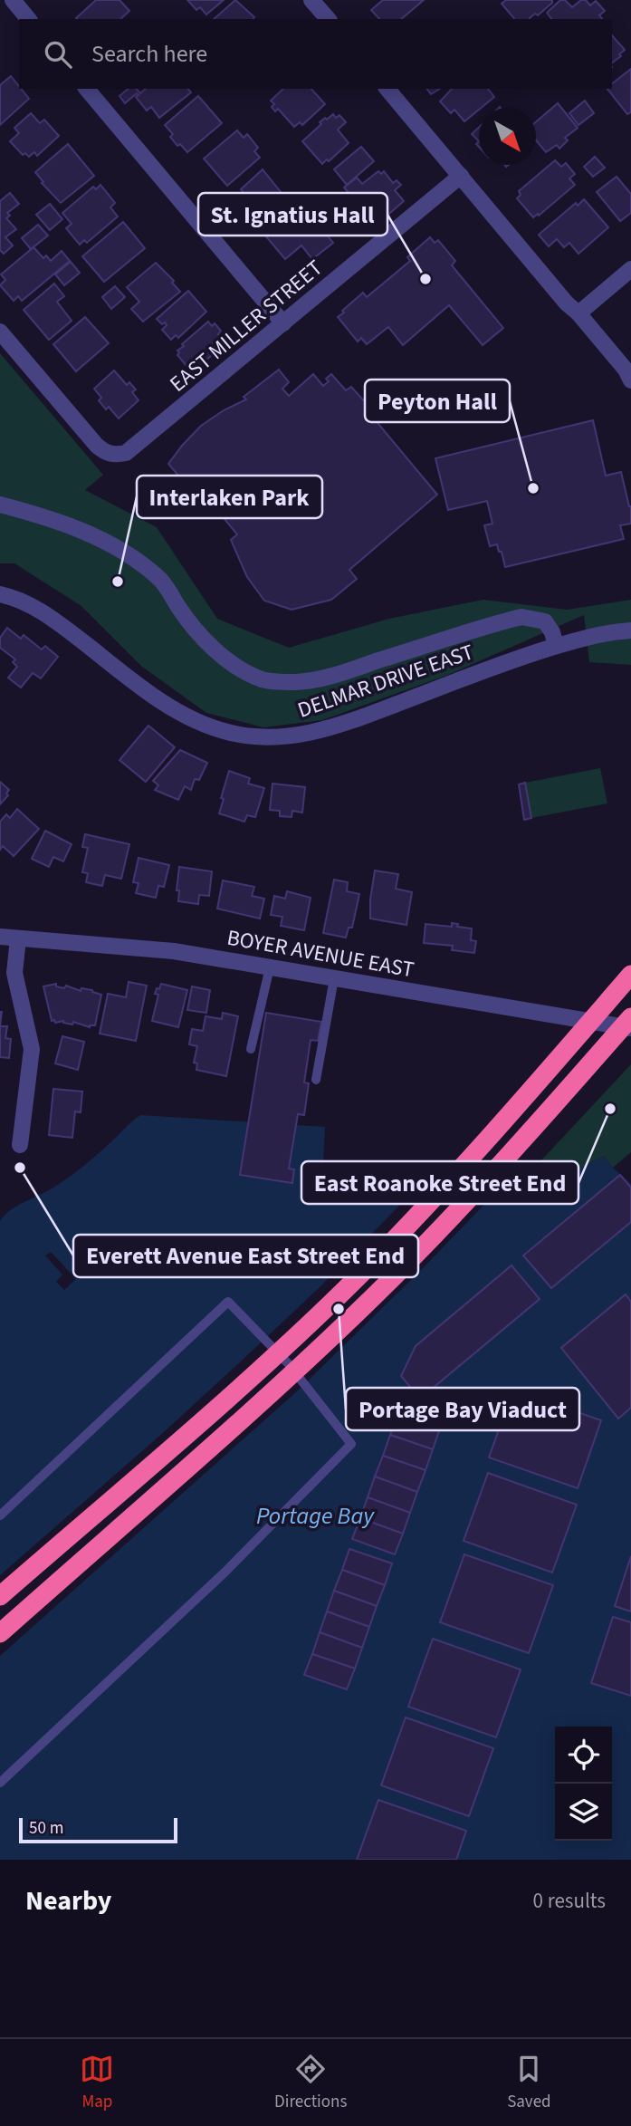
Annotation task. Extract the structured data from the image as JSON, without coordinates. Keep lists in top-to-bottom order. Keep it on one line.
{"streets":{"street":["EAST MILLER STREET","DELMAR DRIVE EAST","BOYER AVENUE EAST"]},"water":["Portage Bay"],"places":["St. Ignatius Hall","Peyton Hall","Interlaken Park","East Roanoke Street End","Everett Avenue East Street End","Portage Bay Viaduct"],"scale_bar":"50 m","north":"bottom right","page":{"search":"Search here","scale":"50 m","heading":["Nearby","0 results"],"nav":["Map","Directions","Saved"]}}
